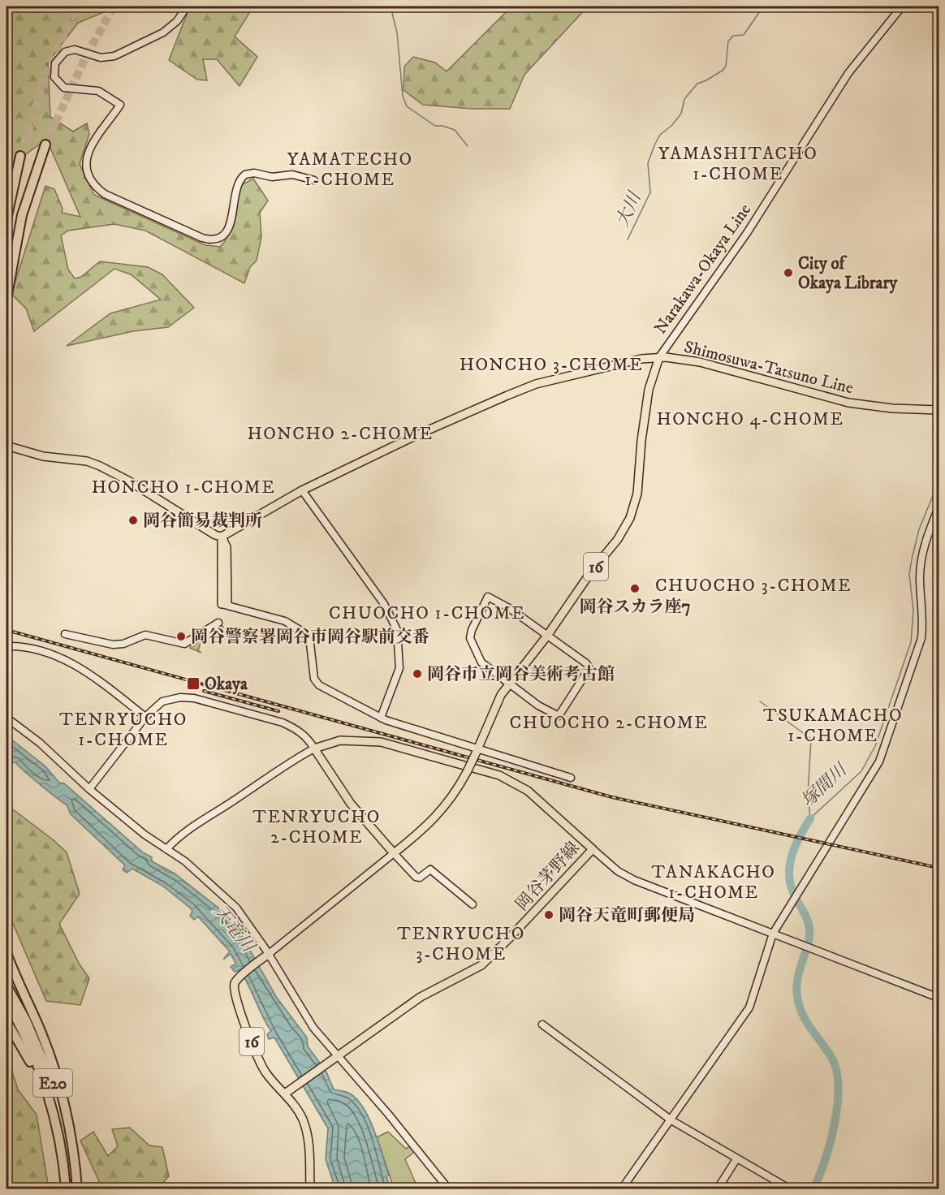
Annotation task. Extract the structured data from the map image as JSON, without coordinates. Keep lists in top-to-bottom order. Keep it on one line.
{"streets":{"highway":["E20"],"main road":["Shimosuwa-Tatsuno Line","16","岡谷茅野線"],"street":["Narakawa-Okaya Line"]},"crossings":[["Narakawa-Okaya Line","Shimosuwa-Tatsuno Line"],["Narakawa-Okaya Line","16"],["Shimosuwa-Tatsuno Line","16"],["16","岡谷茅野線"]],"districts":["YAMASHITACHO 1-CHOME","YAMATECHO 1-CHOME","HONCHO 3-CHOME","HONCHO 4-CHOME","HONCHO 2-CHOME","HONCHO 1-CHOME","CHUOCHO 3-CHOME","CHUOCHO 1-CHOME","TSUKAMACHO 1-CHOME","TENRYUCHO 1-CHOME","CHUOCHO 2-CHOME","TENRYUCHO 2-CHOME","TANAKACHO 1-CHOME","TENRYUCHO 3-CHOME"],"water":["大川","塚間川","天竜川"],"places":{"other":["City of Okaya Library","岡谷簡易裁判所","岡谷スカラ座7","岡谷警察署岡谷市岡谷駅前交番","岡谷市立岡谷美術考古館","岡谷天竜町郵便局"],"transit":["Okaya"]}}
